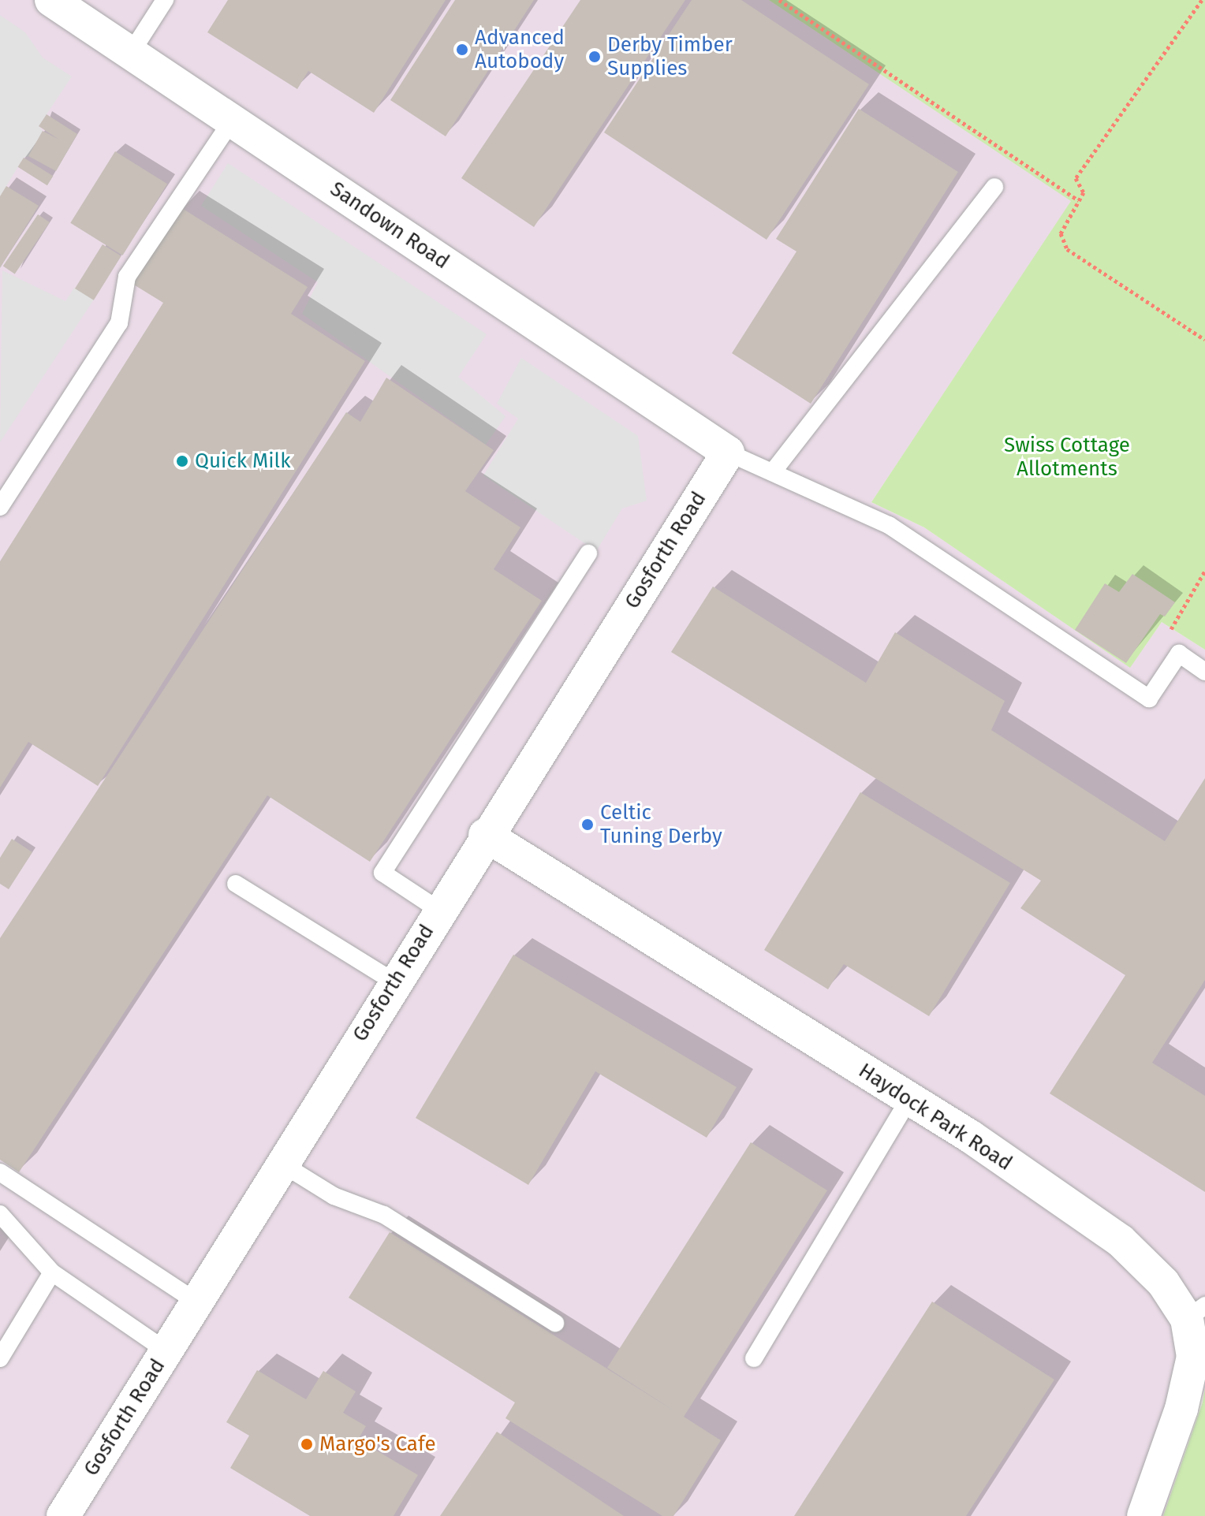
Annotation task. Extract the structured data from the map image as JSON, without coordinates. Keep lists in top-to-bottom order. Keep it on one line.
{"streets":{"street":["Sandown Road","Gosforth Road","Haydock Park Road"]},"crossings":[["Sandown Road","Gosforth Road"],["Gosforth Road","Haydock Park Road"]],"parks":["Swiss Cottage Allotments"],"places":["Advanced Autobody","Derby Timber Supplies","Quick Milk","Celtic Tuning Derby","Margo's Cafe"]}
